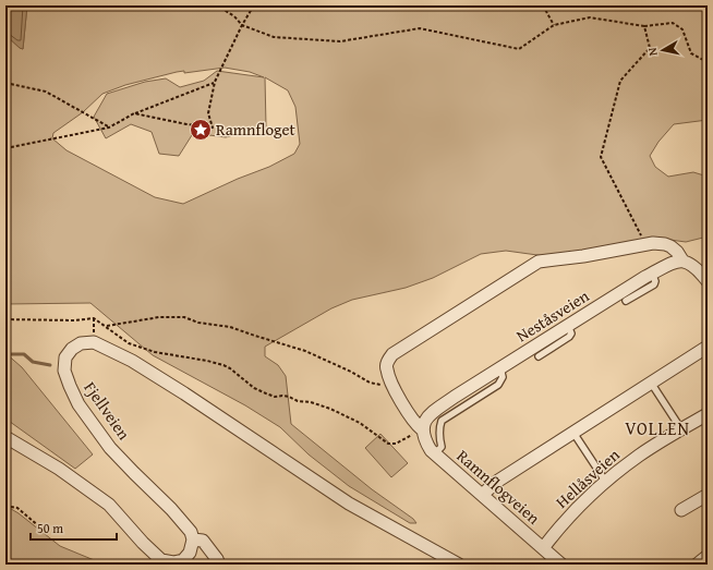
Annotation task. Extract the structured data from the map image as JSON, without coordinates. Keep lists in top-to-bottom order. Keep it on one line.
{"streets":{"street":["Neståsveien","Fjellveien","Hellåsveien","Ramnflogveien"]},"crossings":[["Neståsveien","Ramnflogveien"],["Hellåsveien","Ramnflogveien"]],"districts":["VOLLEN"],"places":{"place":["Ramnfloget"]},"scale_bar":"50 m","north":"left"}
